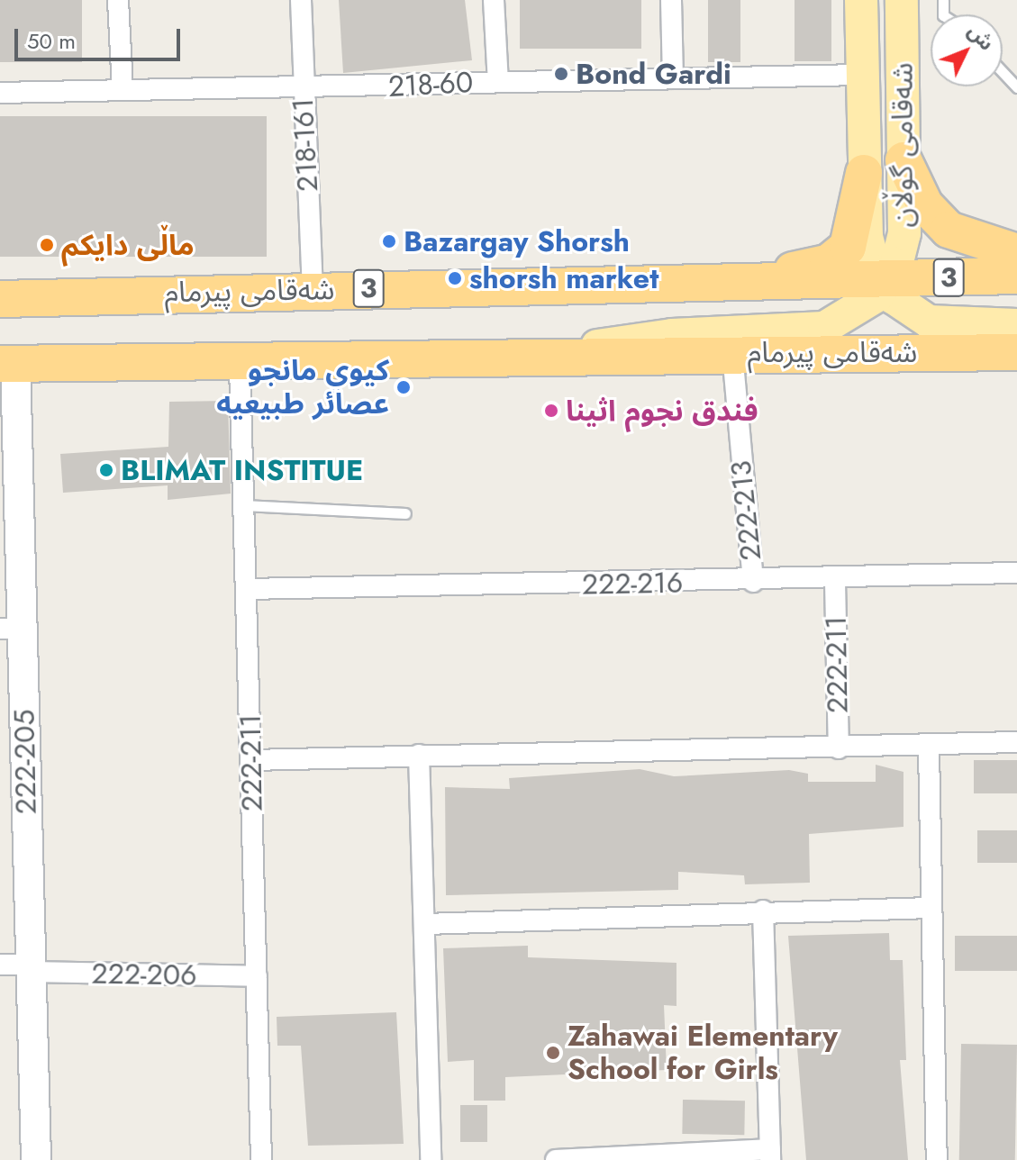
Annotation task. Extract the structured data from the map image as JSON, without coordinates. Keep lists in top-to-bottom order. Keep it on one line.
{"streets":{"highway":["3","شەقامی پیرمام"],"main road":["شەقامی گوڵان"],"street":["218-60","218-161","222-213","222-216","222-211","222-205","222-206"]},"crossings":[["218-60","218-161"],["218-60","شەقامی گوڵان"],["218-161","شەقامی پیرمام"],["شەقامی گوڵان","شەقامی پیرمام"],["شەقامی پیرمام","222-213"],["شەقامی پیرمام","222-211"],["شەقامی پیرمام","222-205"],["222-213","222-216"],["222-216","222-211"],["222-211","222-206"],["222-205","222-206"]],"places":["Bond Gardi","Bazargay Shorsh","ماڵی دايكم","shorsh market","كيوي مانجو عصائر طبيعيه","فندق نجوم اثينا","BLIMAT INSTITUE","Zahawai Elementary School for Girls"],"scale_bar":"50 m","north":"top right"}
